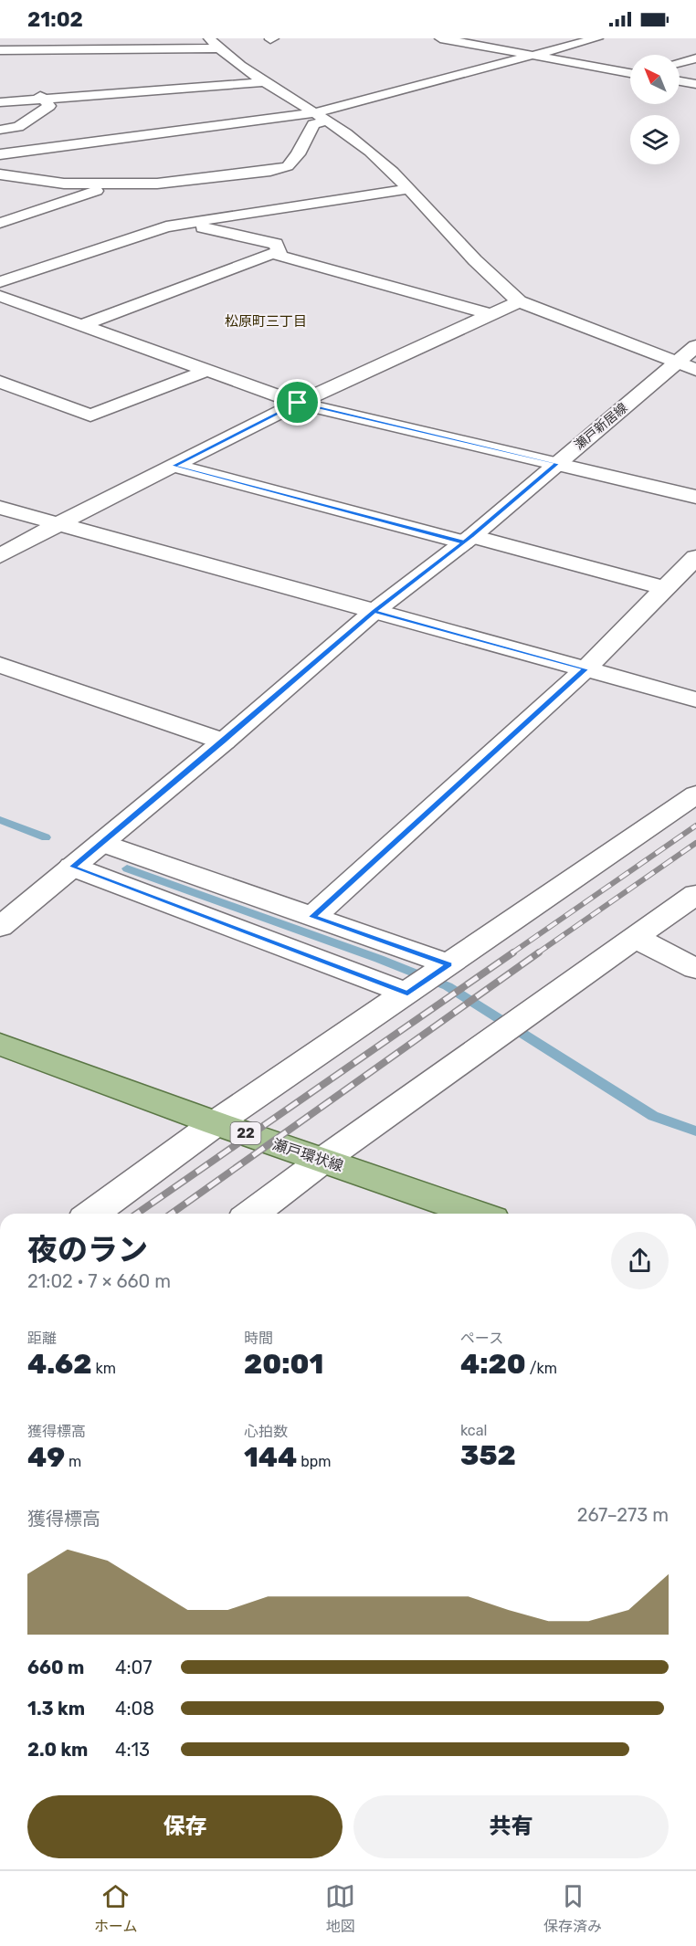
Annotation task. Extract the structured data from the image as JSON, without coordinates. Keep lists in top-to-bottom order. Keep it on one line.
{"streets":{"main road":["22","瀬戸環状線"],"street":["瀬戸新居線"]},"districts":["松原町三丁目"],"north":"top left","page":{"status":"21:02","heading":["夜のラン","21:02 · 7 × 660 m"],"stats":[["距離","4.62 km"],["時間","20:01"],["ペース","4:20 /km"],["獲得標高","49 m"],["心拍数","144 bpm"],["kcal","352"]],"chart":["獲得標高","267–273 m"],"list":[{"name":"660 m","note":"4:07"},{"name":"1.3 km","note":"4:08"},{"name":"2.0 km","note":"4:13"}],"buttons":["保存","共有"],"tabs":["ホーム","地図","保存済み"]}}
